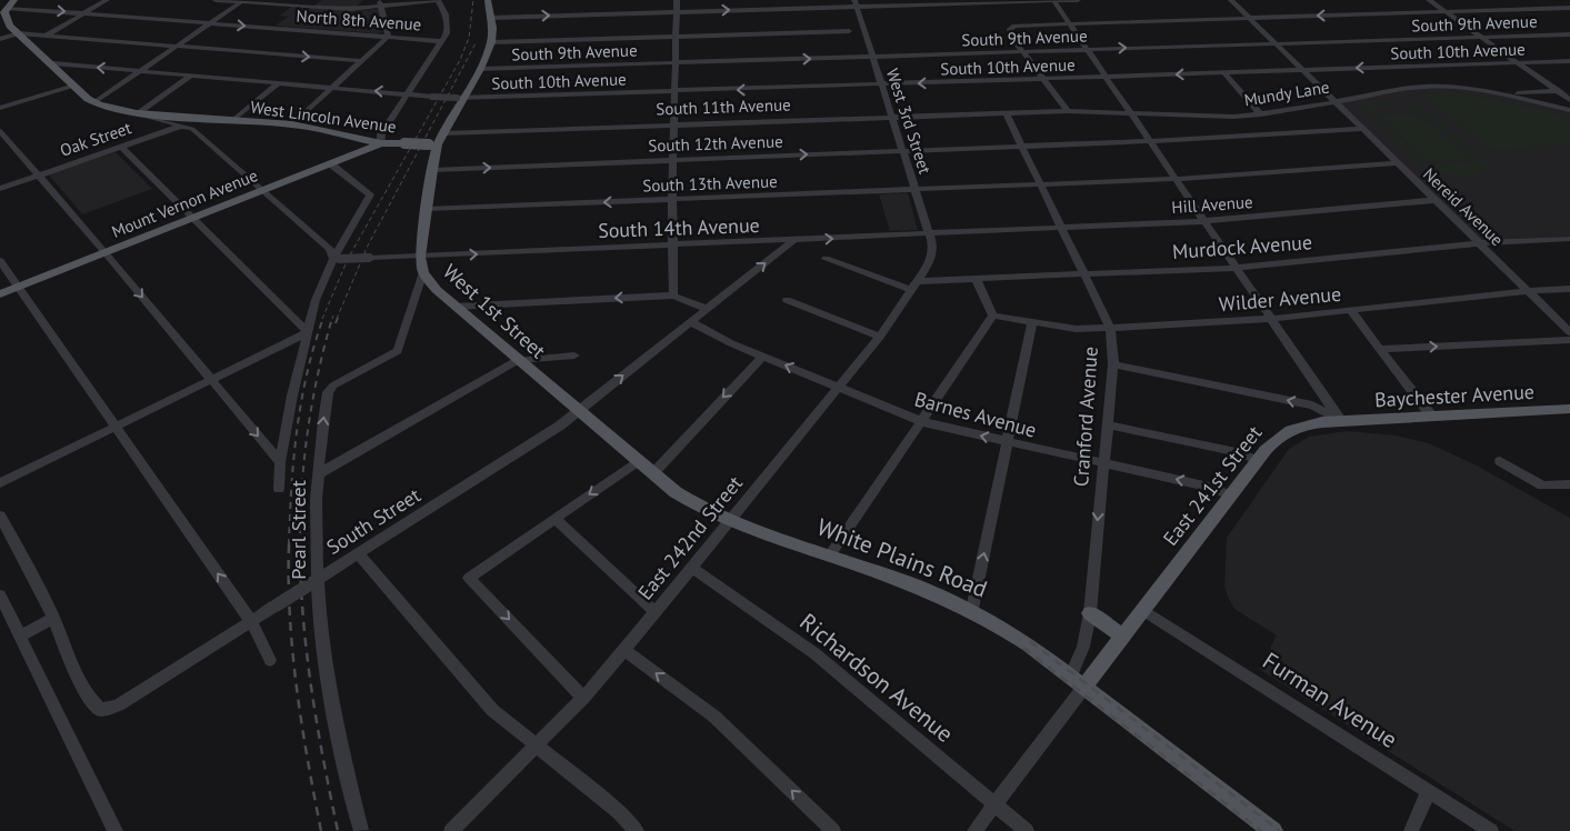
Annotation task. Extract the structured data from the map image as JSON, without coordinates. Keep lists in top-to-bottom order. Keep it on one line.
{"streets":{"main road":["West Lincoln Avenue","Mount Vernon Avenue","West 1st Street","Baychester Avenue","East 241st Street","White Plains Road"],"street":["North 8th Avenue","South 9th Avenue","South 10th Avenue","Mundy Lane","South 11th Avenue","West 3rd Street","Oak Street","South 12th Avenue","South 13th Avenue","Hill Avenue","Nereid Avenue","South 14th Avenue","Murdock Avenue","Wilder Avenue","Barnes Avenue","Cranford Avenue","South Street","Pearl Street","East 242nd Street","Richardson Avenue","Furman Avenue"]},"crossings":[["North 8th Avenue","West Lincoln Avenue"],["South 9th Avenue","West 3rd Street"],["South 9th Avenue","Nereid Avenue"],["South 9th Avenue","West 1st Street"],["South 10th Avenue","West Lincoln Avenue"],["South 10th Avenue","West 3rd Street"],["South 10th Avenue","Nereid Avenue"],["South 10th Avenue","West 1st Street"],["Mundy Lane","South 11th Avenue"],["Mundy Lane","Nereid Avenue"],["Mundy Lane","Cranford Avenue"],["South 11th Avenue","West Lincoln Avenue"],["South 11th Avenue","West 3rd Street"],["South 11th Avenue","West 1st Street"],["South 11th Avenue","Cranford Avenue"],["West Lincoln Avenue","Oak Street"],["West Lincoln Avenue","Mount Vernon Avenue"],["West Lincoln Avenue","West 1st Street"],["West 3rd Street","South 12th Avenue"],["West 3rd Street","South 13th Avenue"],["West 3rd Street","South 14th Avenue"],["West 3rd Street","East 242nd Street"],["South 12th Avenue","Nereid Avenue"],["South 12th Avenue","West 1st Street"],["South 12th Avenue","Cranford Avenue"],["South 13th Avenue","Nereid Avenue"],["South 13th Avenue","West 1st Street"],["South 13th Avenue","Cranford Avenue"],["Hill Avenue","Nereid Avenue"],["Hill Avenue","South 14th Avenue"],["Hill Avenue","Cranford Avenue"],["Nereid Avenue","Murdock Avenue"],["Nereid Avenue","Wilder Avenue"],["South 14th Avenue","West 1st Street"],["South 14th Avenue","South Street"],["Murdock Avenue","Cranford Avenue"],["Murdock Avenue","East 242nd Street"],["Wilder Avenue","Cranford Avenue"],["West 1st Street","South Street"],["West 1st Street","Pearl Street"],["West 1st Street","White Plains Road"],["Baychester Avenue","East 241st Street"],["Barnes Avenue","Cranford Avenue"],["Barnes Avenue","East 241st Street"],["Barnes Avenue","South Street"],["Barnes Avenue","East 242nd Street"],["Cranford Avenue","East 241st Street"],["Cranford Avenue","White Plains Road"],["East 241st Street","White Plains Road"],["East 241st Street","Richardson Avenue"],["East 241st Street","Furman Avenue"],["South Street","Pearl Street"],["East 242nd Street","White Plains Road"],["East 242nd Street","Richardson Avenue"]],"one_way":["South 12th Avenue"]}
